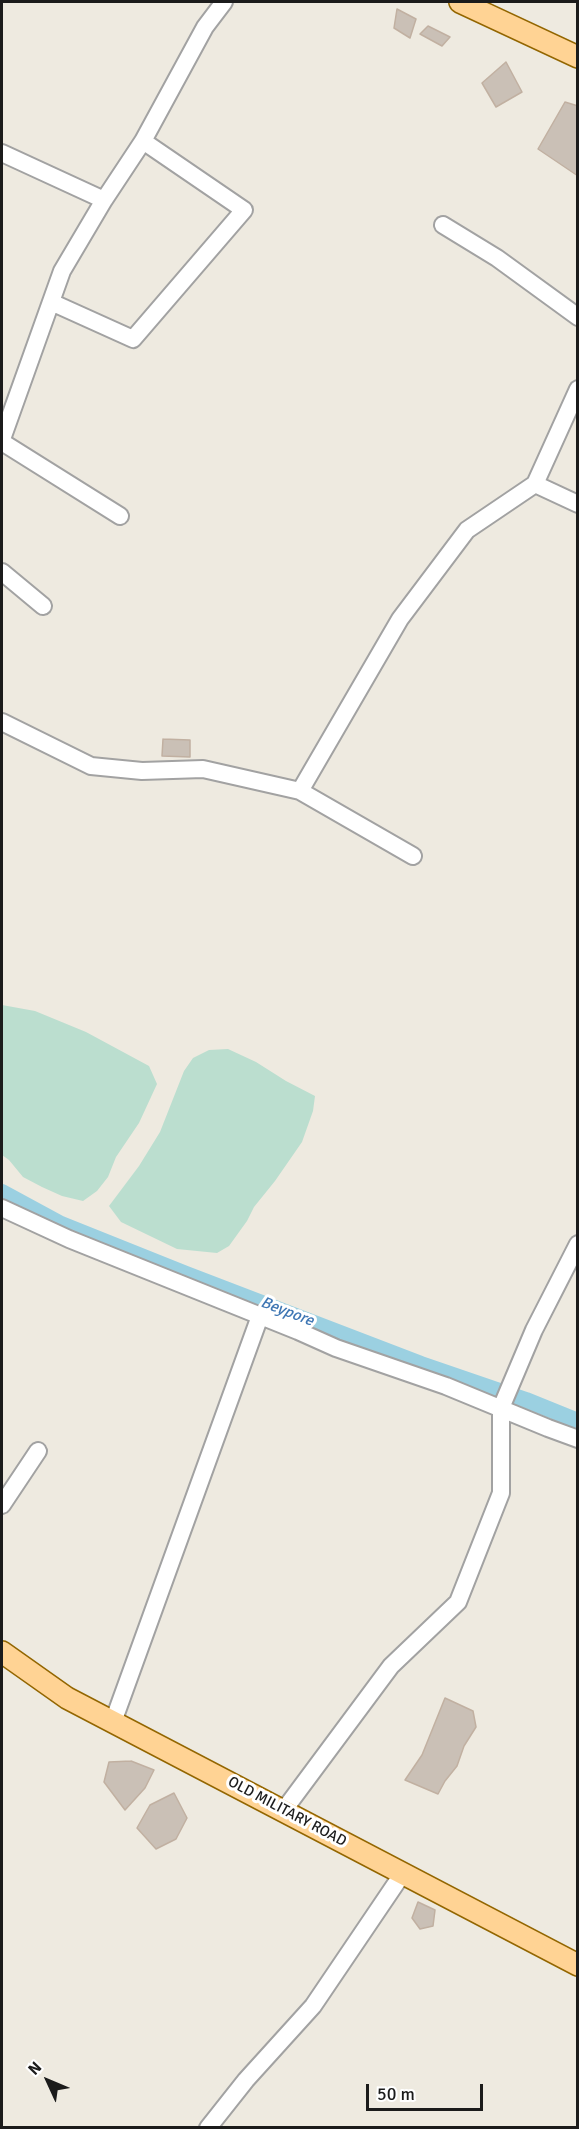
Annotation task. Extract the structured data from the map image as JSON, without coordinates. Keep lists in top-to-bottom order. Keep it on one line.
{"streets":{"main road":["OLD MILITARY ROAD"]},"water":["Beypore"],"scale_bar":"50 m","north":"top left"}
